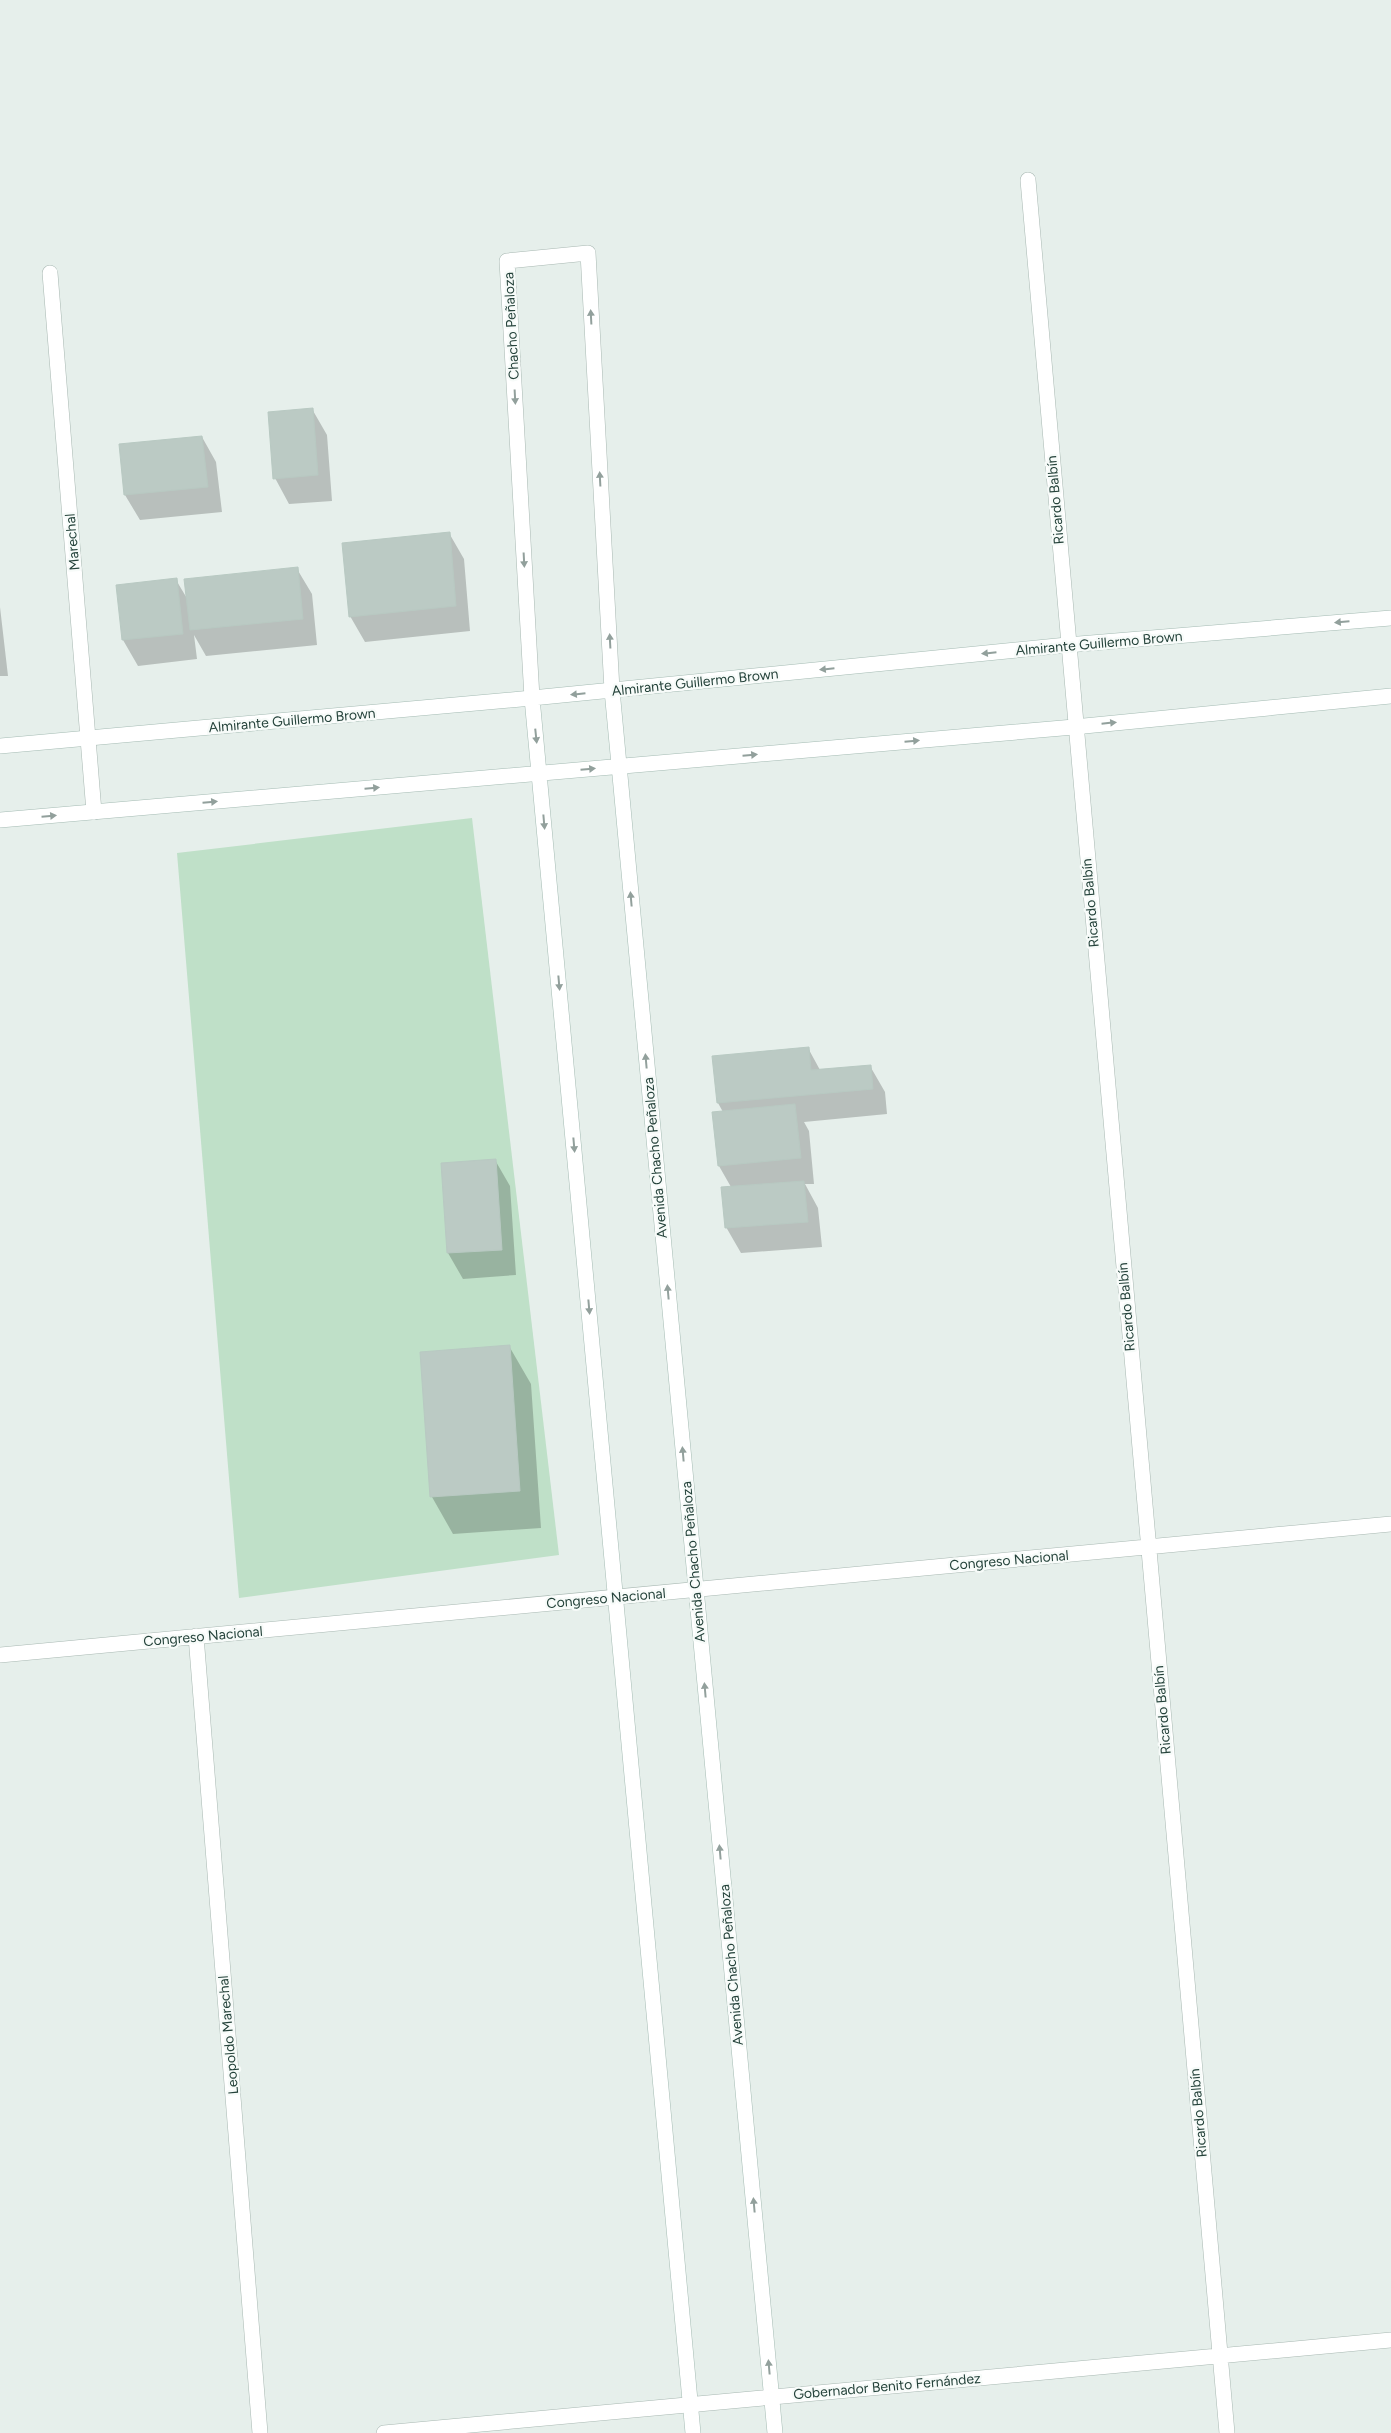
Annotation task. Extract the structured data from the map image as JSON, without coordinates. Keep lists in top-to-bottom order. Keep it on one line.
{"streets":{"street":["Chacho Peñaloza","Ricardo Balbín","Marechal","Almirante Guillermo Brown","Avenida Chacho Peñaloza","Congreso Nacional","Leopoldo Marechal","Gobernador Benito Fernández"]},"crossings":[["Chacho Peñaloza","Almirante Guillermo Brown"],["Chacho Peñaloza","Avenida Chacho Peñaloza"],["Ricardo Balbín","Almirante Guillermo Brown"],["Ricardo Balbín","Congreso Nacional"],["Ricardo Balbín","Gobernador Benito Fernández"],["Marechal","Almirante Guillermo Brown"],["Almirante Guillermo Brown","Avenida Chacho Peñaloza"],["Avenida Chacho Peñaloza","Congreso Nacional"],["Avenida Chacho Peñaloza","Gobernador Benito Fernández"],["Congreso Nacional","Leopoldo Marechal"]]}
